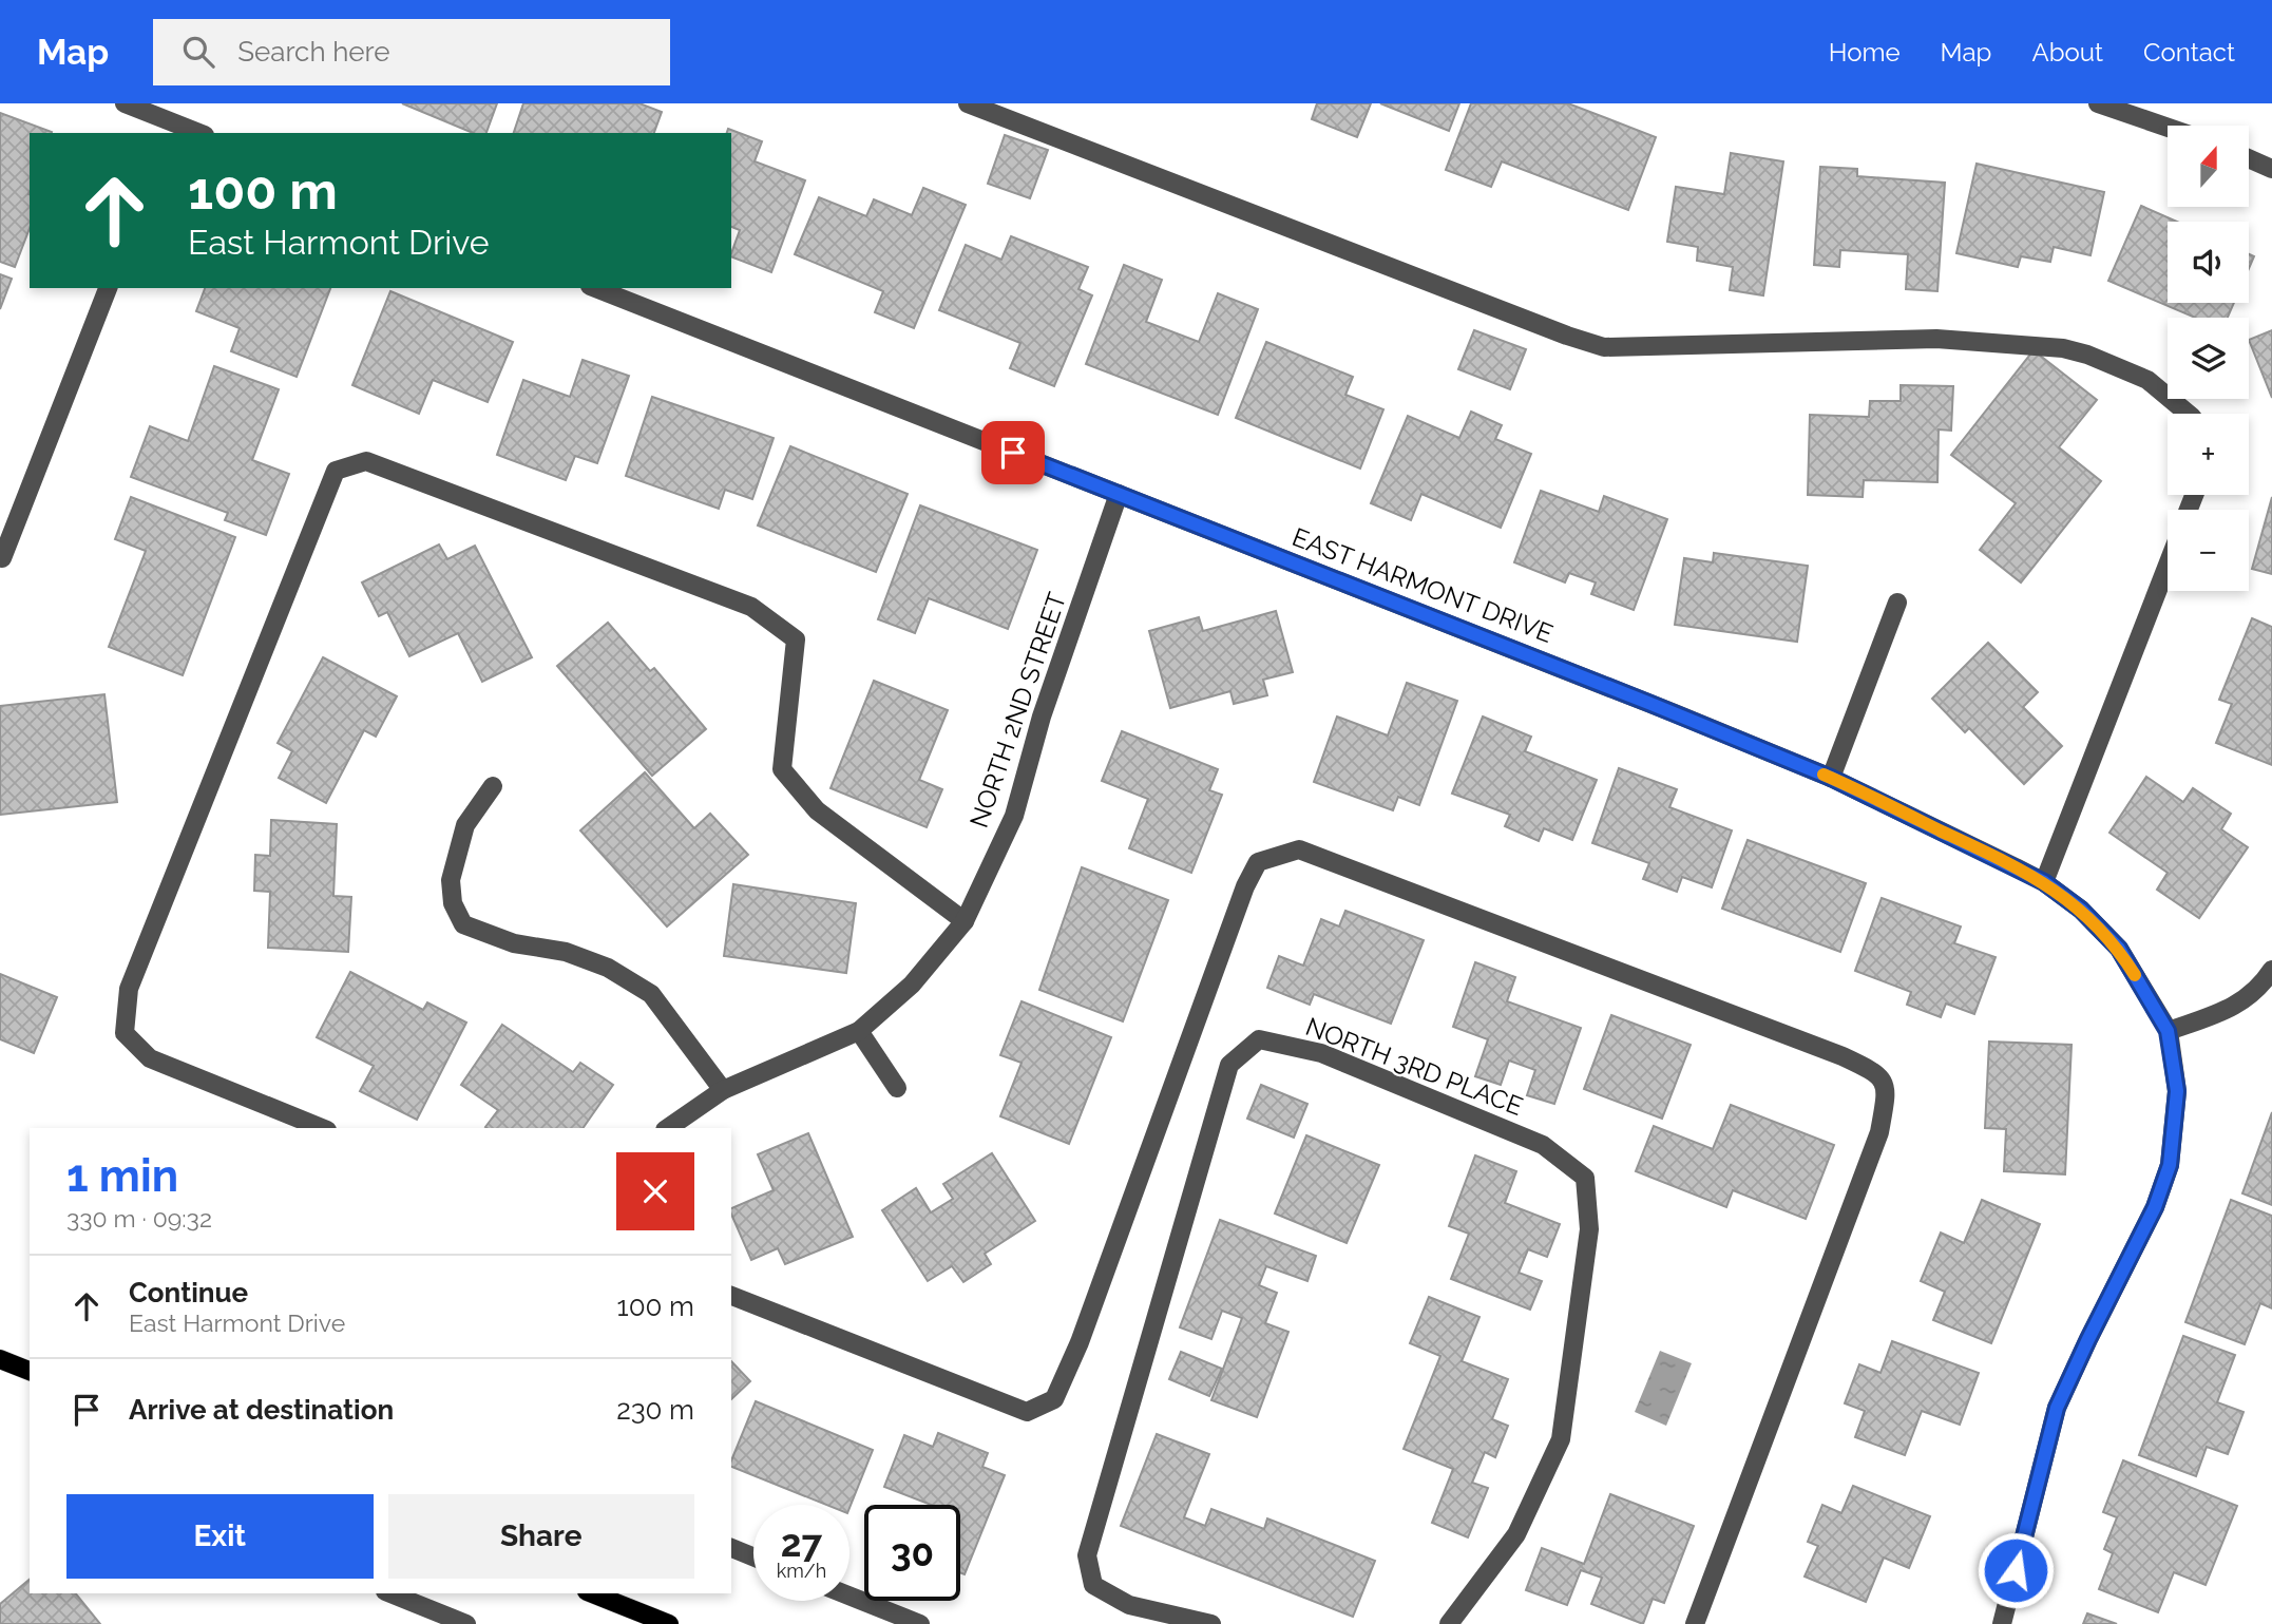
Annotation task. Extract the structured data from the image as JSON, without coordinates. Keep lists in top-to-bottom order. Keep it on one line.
{"streets":{"street":["EAST HARMONT DRIVE","NORTH 2ND STREET","NORTH 3RD PLACE"]},"crossings":[["EAST HARMONT DRIVE","NORTH 2ND STREET"]],"north":"top","page":{"header":"Map","search":"Search here","nav":["Home","Map","About","Contact"],"map_buttons":["+","−"],"turn":["100 m","East Harmont Drive"],"heading":["1 min","330 m · 09:32"],"list":[{"name":"Continue","note":"East Harmont Drive","value":"100 m"},{"name":"Arrive at destination","value":"230 m"}],"buttons":["Exit","Share"],"speed":"27 km/h","limit":"30"}}
